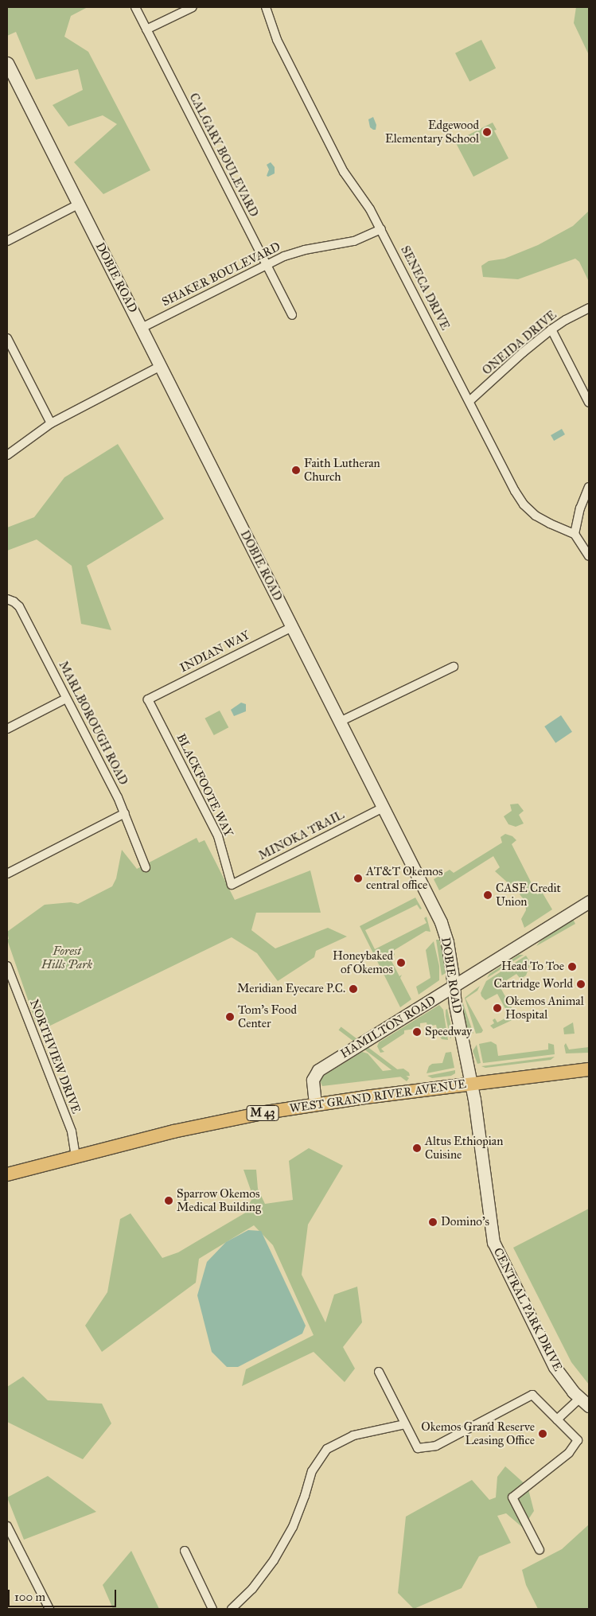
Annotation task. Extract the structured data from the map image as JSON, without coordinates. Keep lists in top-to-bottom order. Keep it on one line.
{"streets":{"main road":["WEST GRAND RIVER AVENUE","M 43"],"street":["CALGARY BOULEVARD","SHAKER BOULEVARD","DOBIE ROAD","SENECA DRIVE","ONEIDA DRIVE","INDIAN WAY","MARLBOROUGH ROAD","BLACKFOOTE WAY","MINOKA TRAIL","HAMILTON ROAD","NORTHVIEW DRIVE","CENTRAL PARK DRIVE"]},"crossings":[["CALGARY BOULEVARD","SHAKER BOULEVARD"],["SHAKER BOULEVARD","DOBIE ROAD"],["SHAKER BOULEVARD","SENECA DRIVE"],["DOBIE ROAD","INDIAN WAY"],["DOBIE ROAD","MINOKA TRAIL"],["DOBIE ROAD","HAMILTON ROAD"],["DOBIE ROAD","WEST GRAND RIVER AVENUE"],["DOBIE ROAD","CENTRAL PARK DRIVE"],["SENECA DRIVE","ONEIDA DRIVE"],["INDIAN WAY","BLACKFOOTE WAY"],["BLACKFOOTE WAY","MINOKA TRAIL"],["HAMILTON ROAD","WEST GRAND RIVER AVENUE"],["NORTHVIEW DRIVE","WEST GRAND RIVER AVENUE"],["WEST GRAND RIVER AVENUE","CENTRAL PARK DRIVE"]],"parks":["Forest Hills Park"],"places":["Edgewood Elementary School","Faith Lutheran Church","AT&T Okemos central office","CASE Credit Union","Honeybaked of Okemos","Head To Toe","Cartridge World","Meridian Eyecare P.C.","Okemos Animal Hospital","Tom's Food Center","Speedway","Altus Ethiopian Cuisine","Sparrow Okemos Medical Building","Domino's","Okemos Grand Reserve Leasing Office"],"scale_bar":"100 m"}
